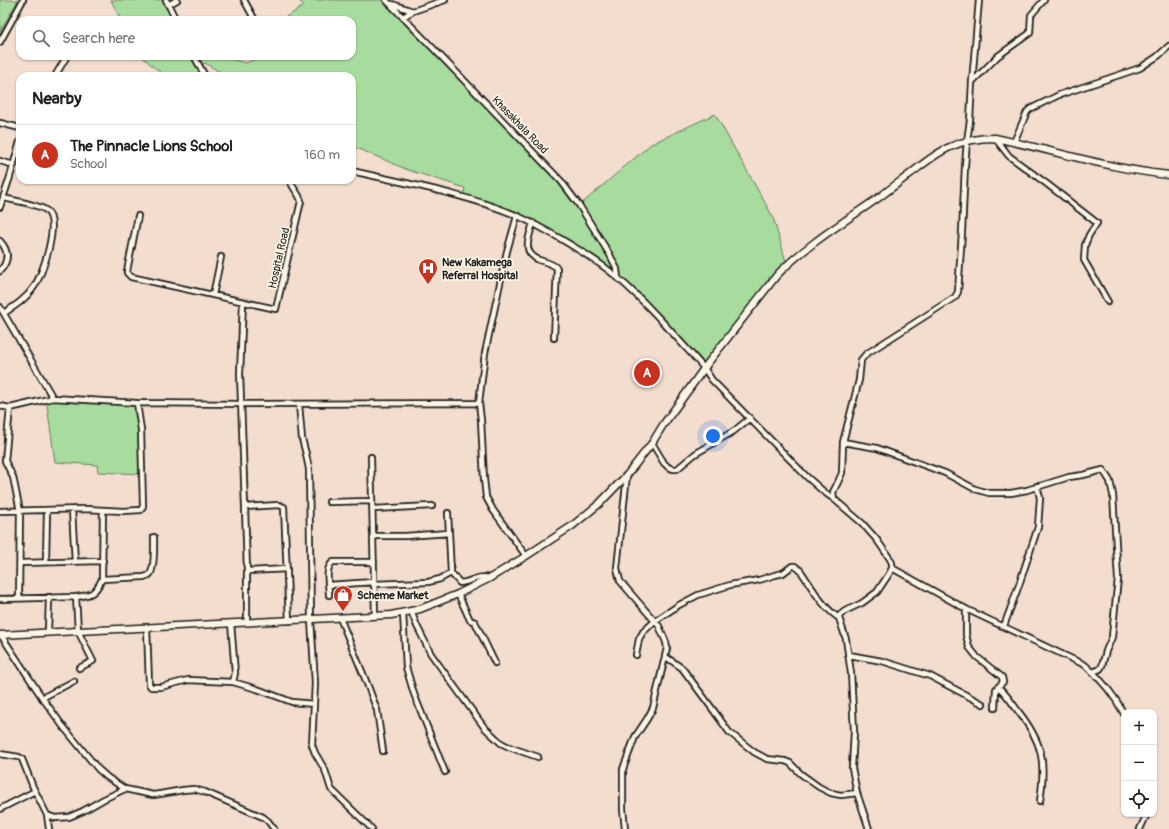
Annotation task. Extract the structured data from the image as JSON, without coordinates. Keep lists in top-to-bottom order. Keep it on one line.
{"streets":{"street":["Khasakhala Road","Hospital Road"]},"places":{"hospital":["New Kakamega Referral Hospital"],"shop":["Scheme Market"]},"page":{"search":"Search here","heading":"Nearby","list":[{"mark":"A","name":"The Pinnacle Lions School","note":"School","value":"160 m"}],"pins":"A","map_buttons":["+","−"]}}
